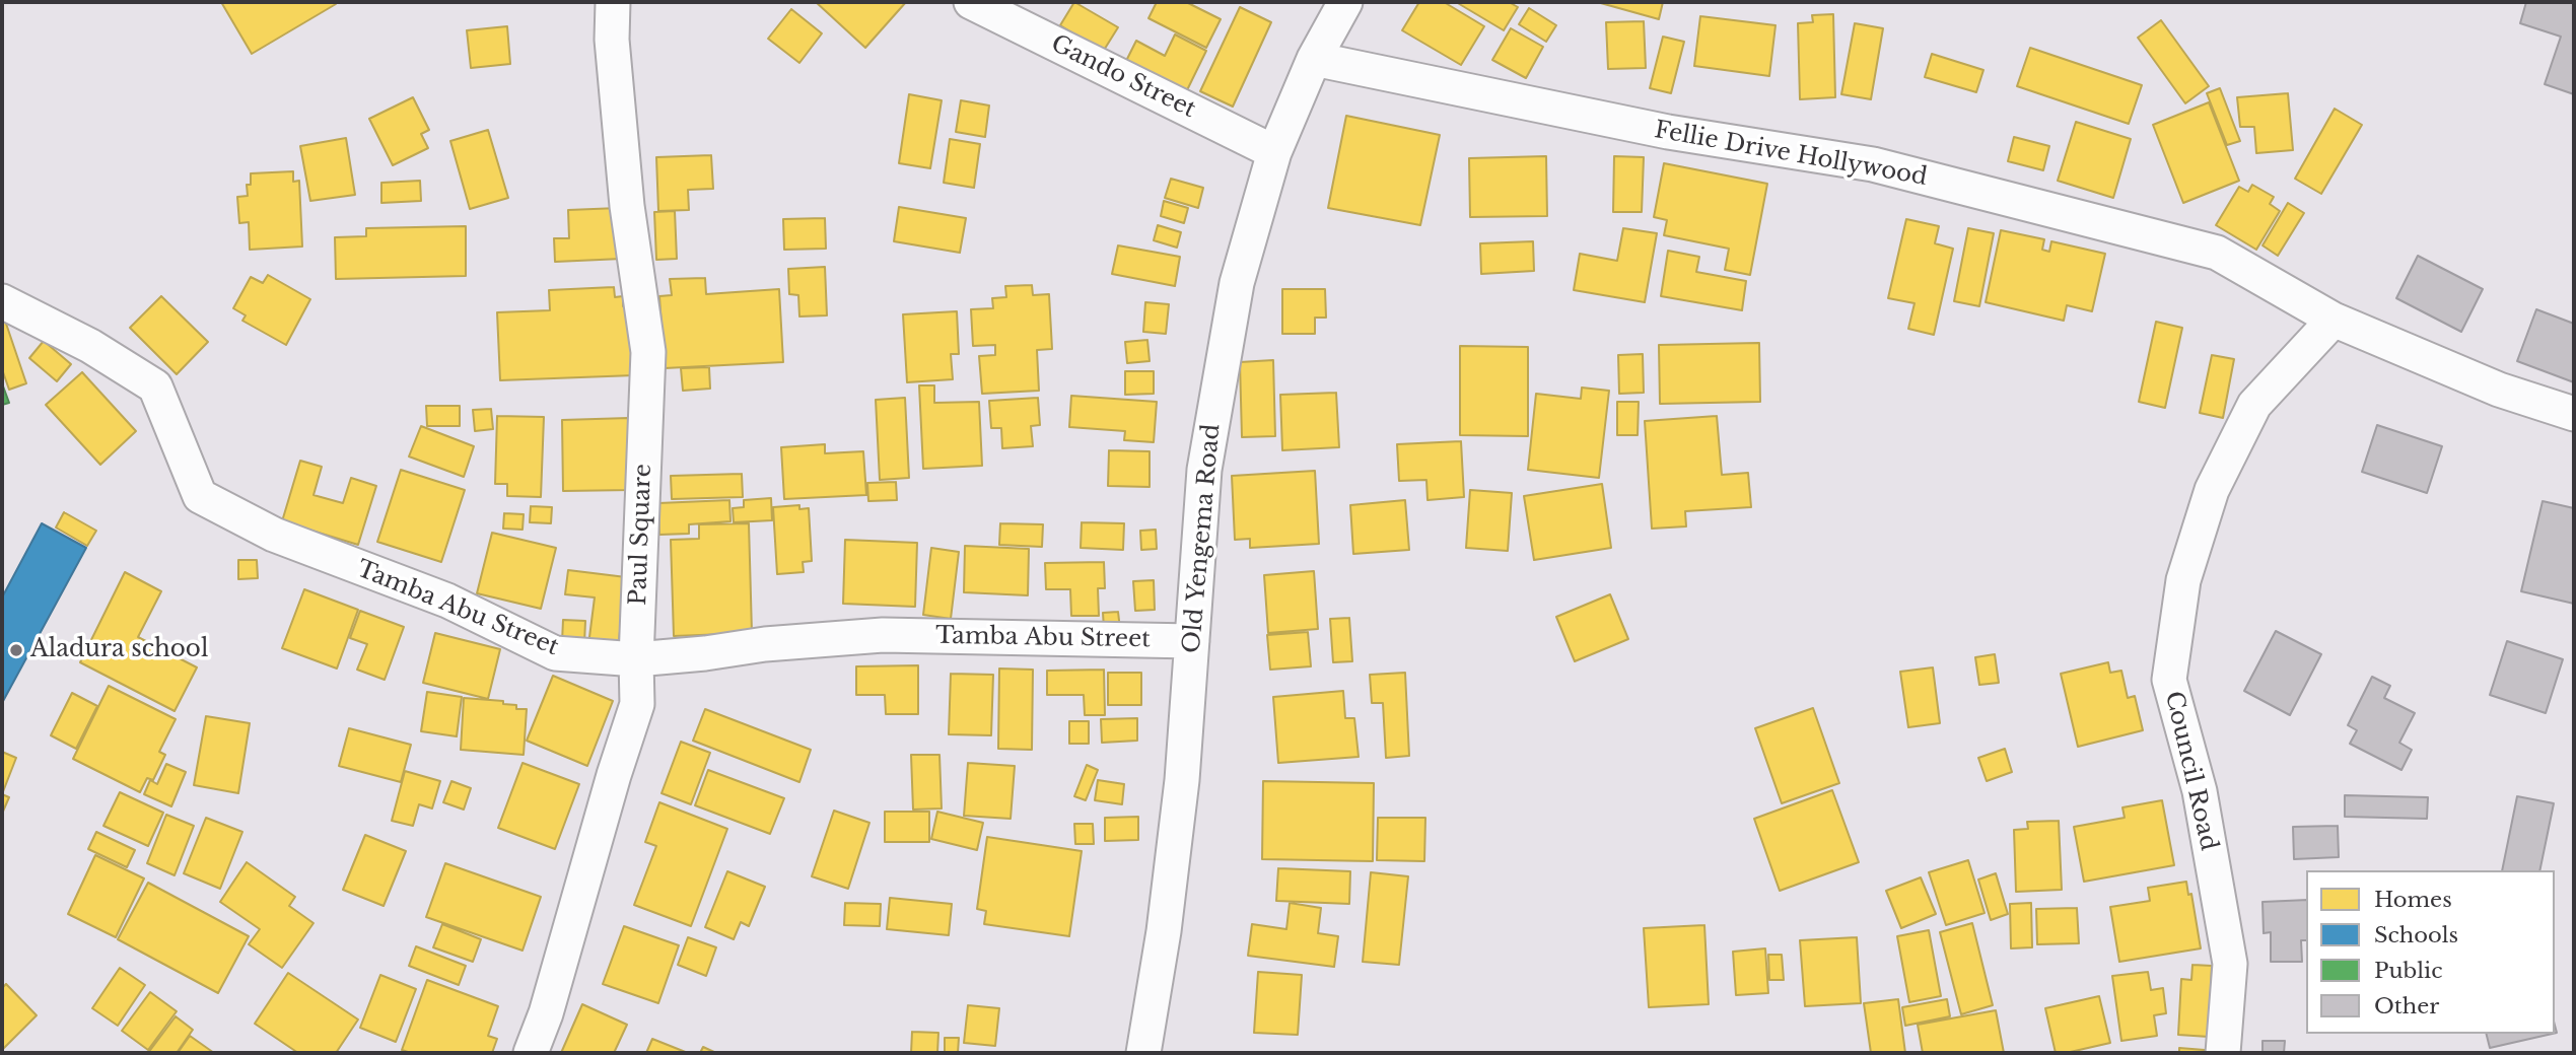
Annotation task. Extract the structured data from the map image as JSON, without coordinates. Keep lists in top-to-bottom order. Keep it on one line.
{"streets":{"street":["Gando Street","Fellie Drive Hollywood","Paul Square","Old Yengema Road","Tamba Abu Street","Council Road"]},"crossings":[["Gando Street","Old Yengema Road"],["Fellie Drive Hollywood","Old Yengema Road"],["Fellie Drive Hollywood","Council Road"],["Paul Square","Tamba Abu Street"],["Old Yengema Road","Tamba Abu Street"]],"places":["Aladura school"],"legend":["Homes","Schools","Public","Other"]}
